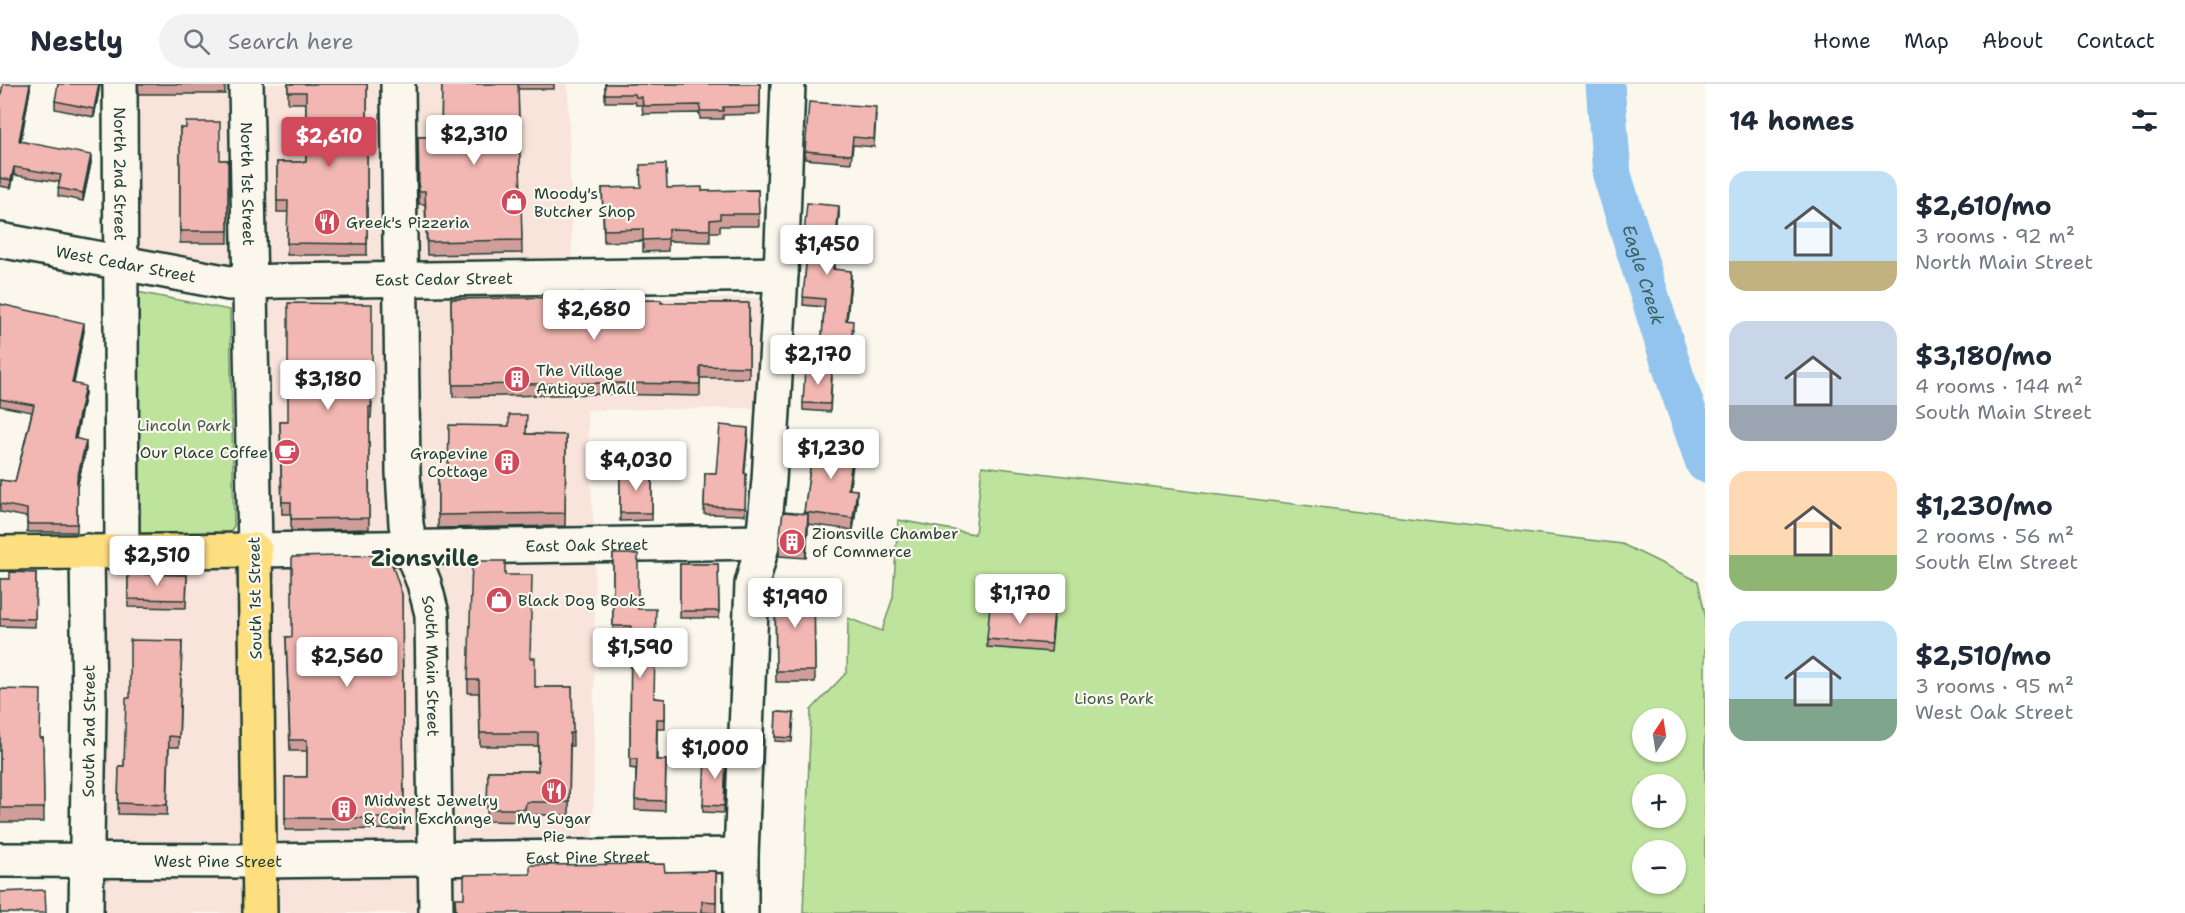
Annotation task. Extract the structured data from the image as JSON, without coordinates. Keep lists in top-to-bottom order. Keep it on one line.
{"streets":{"main road":["South 1st Street"],"street":["North 2nd Street","North 1st Street","West Cedar Street","East Cedar Street","East Oak Street","South Main Street","South 2nd Street","East Pine Street","West Pine Street"]},"crossings":[["North 2nd Street","West Cedar Street"],["North 1st Street","West Cedar Street"],["North 1st Street","East Cedar Street"],["North 1st Street","South 1st Street"],["West Cedar Street","East Cedar Street"],["West Cedar Street","South 1st Street"],["East Cedar Street","South 1st Street"],["East Cedar Street","South Main Street"],["East Oak Street","South 1st Street"],["East Oak Street","South Main Street"],["South 1st Street","West Pine Street"],["South Main Street","East Pine Street"],["South Main Street","West Pine Street"],["South 2nd Street","West Pine Street"],["East Pine Street","West Pine Street"]],"districts":["Zionsville"],"water":["Eagle Creek"],"parks":["Lincoln Park","Lions Park"],"places":{"shop":["Moody's Butcher Shop","Black Dog Books"],"restaurant":["Greek's Pizzeria","My Sugar Pie"],"building":["The Village Antique Mall","Grapevine Cottage","Zionsville Chamber of Commerce","Midwest Jewelry & Coin Exchange"],"cafe":["Our Place Coffee"]},"north":"top","page":{"header":"Nestly","search":"Search here","nav":["Home","Map","About","Contact"],"heading":"14 homes","price":["$2,310","$2,610","$1,450","$2,680","$2,170","$3,180","$1,230","$4,030","$2,510","$1,170","$1,990","$1,590","$2,560","$1,000"],"list":[{"name":"$2,610/mo","note":"3 rooms · 92 m² · North Main Street"},{"name":"$3,180/mo","note":"4 rooms · 144 m² · South Main Street"},{"name":"$1,230/mo","note":"2 rooms · 56 m² · South Elm Street"},{"name":"$2,510/mo","note":"3 rooms · 95 m² · West Oak Street"}],"map_buttons":["+","−"]}}
